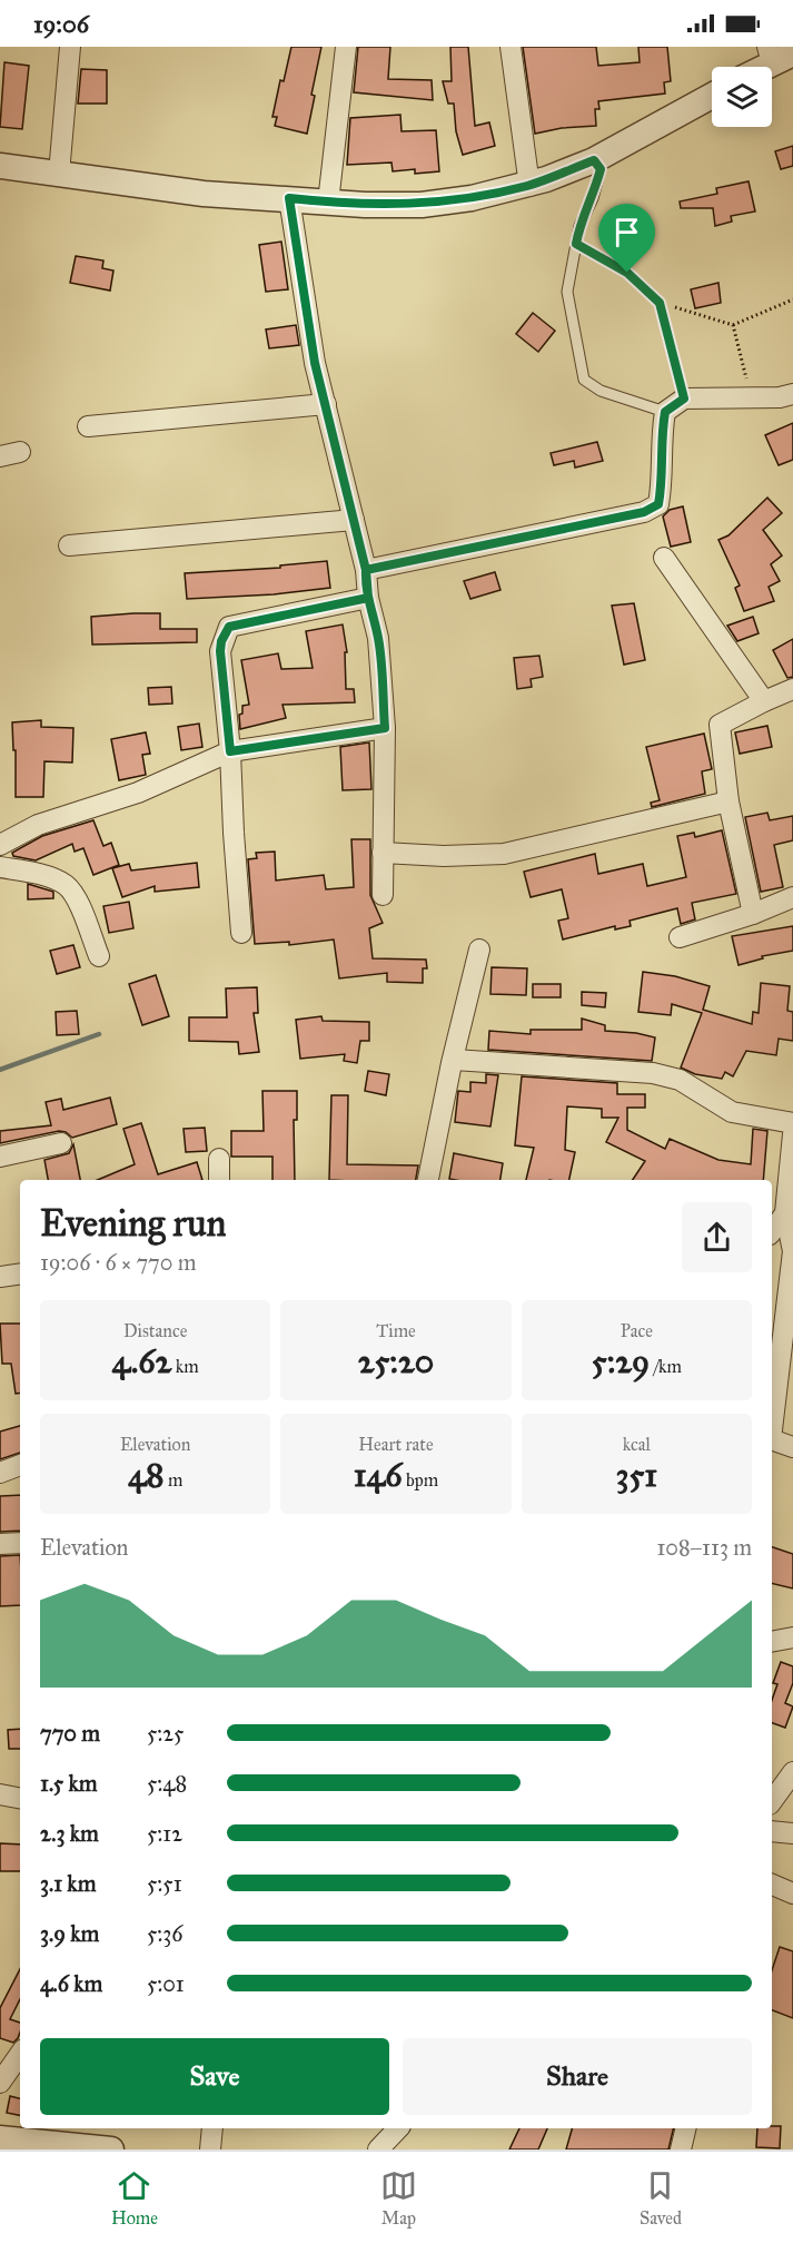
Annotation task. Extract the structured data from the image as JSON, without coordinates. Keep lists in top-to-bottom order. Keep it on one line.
{"page":{"status":"19:06","heading":["Evening run","19:06 · 6 × 770 m"],"stats":[["Distance","4.62 km"],["Time","25:20"],["Pace","5:29 /km"],["Elevation","48 m"],["Heart rate","146 bpm"],["kcal","351"]],"chart":["Elevation","108–113 m"],"list":[{"name":"770 m","note":"5:25"},{"name":"1.5 km","note":"5:48"},{"name":"2.3 km","note":"5:12"},{"name":"3.1 km","note":"5:51"},{"name":"3.9 km","note":"5:36"},{"name":"4.6 km","note":"5:01"}],"buttons":["Save","Share"],"tabs":["Home","Map","Saved"]}}
